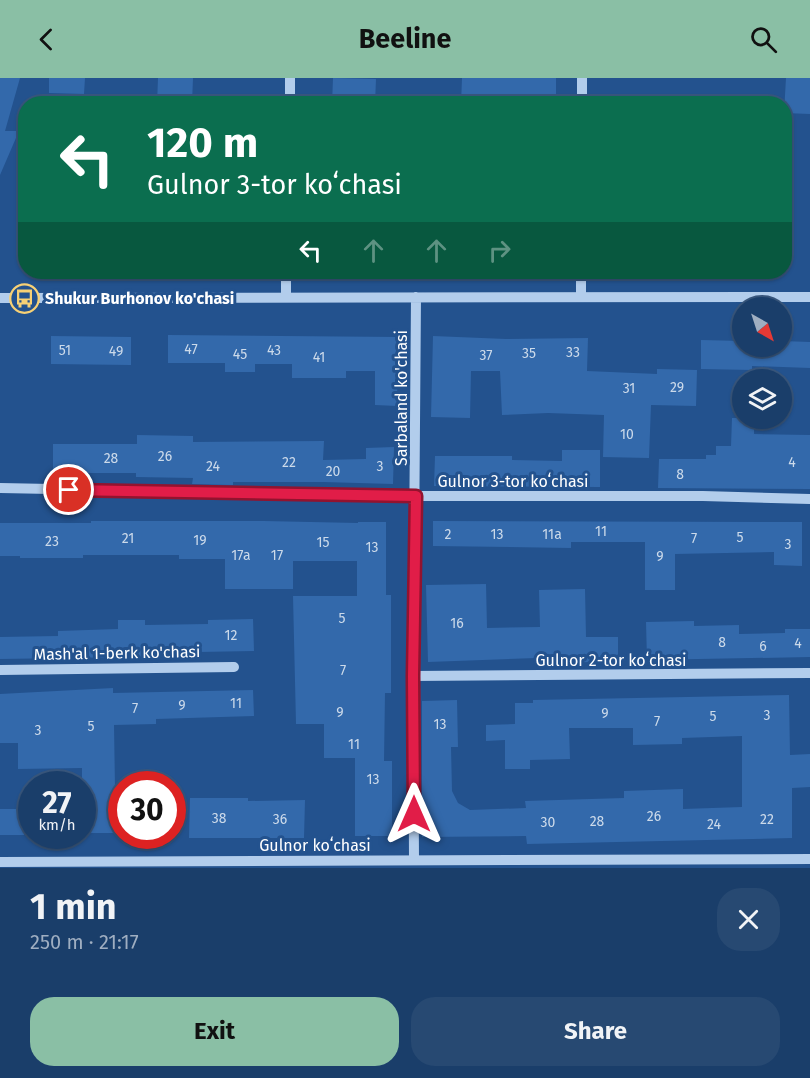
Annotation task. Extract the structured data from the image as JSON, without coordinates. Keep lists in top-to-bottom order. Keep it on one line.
{"streets":{"street":["Sarbaland ko'chasi","Gulnor 3-tor koʻchasi","Mash'al 1-berk ko'chasi","Gulnor 2-tor koʻchasi","Gulnor koʻchasi"]},"crossings":[["Sarbaland ko'chasi","Gulnor 3-tor koʻchasi"],["Sarbaland ko'chasi","Gulnor 2-tor koʻchasi"],["Sarbaland ko'chasi","Gulnor koʻchasi"]],"places":{"bus stop":["Shukur Burhonov ko'chasi"]},"house_numbers":["47","51","43","49","33","35","45","37","41","29","31","10","26","28","22","4","24","3","20","8","11","2","13","11а","5","21","7","19","23","15","3","13","17а","17","9","5","16","12","8","4","6","7","11","9","7","9","9","3","5","7","13","5","3","11","13","26","38","36","22","28","30","24"],"north":"bottom right","page":{"header":"Beeline","turn":["120 m","Gulnor 3-tor koʻchasi"],"speed":"27 km/h","limit":"30","heading":["1 min","250 m · 21:17"],"buttons":["Exit","Share"]}}
